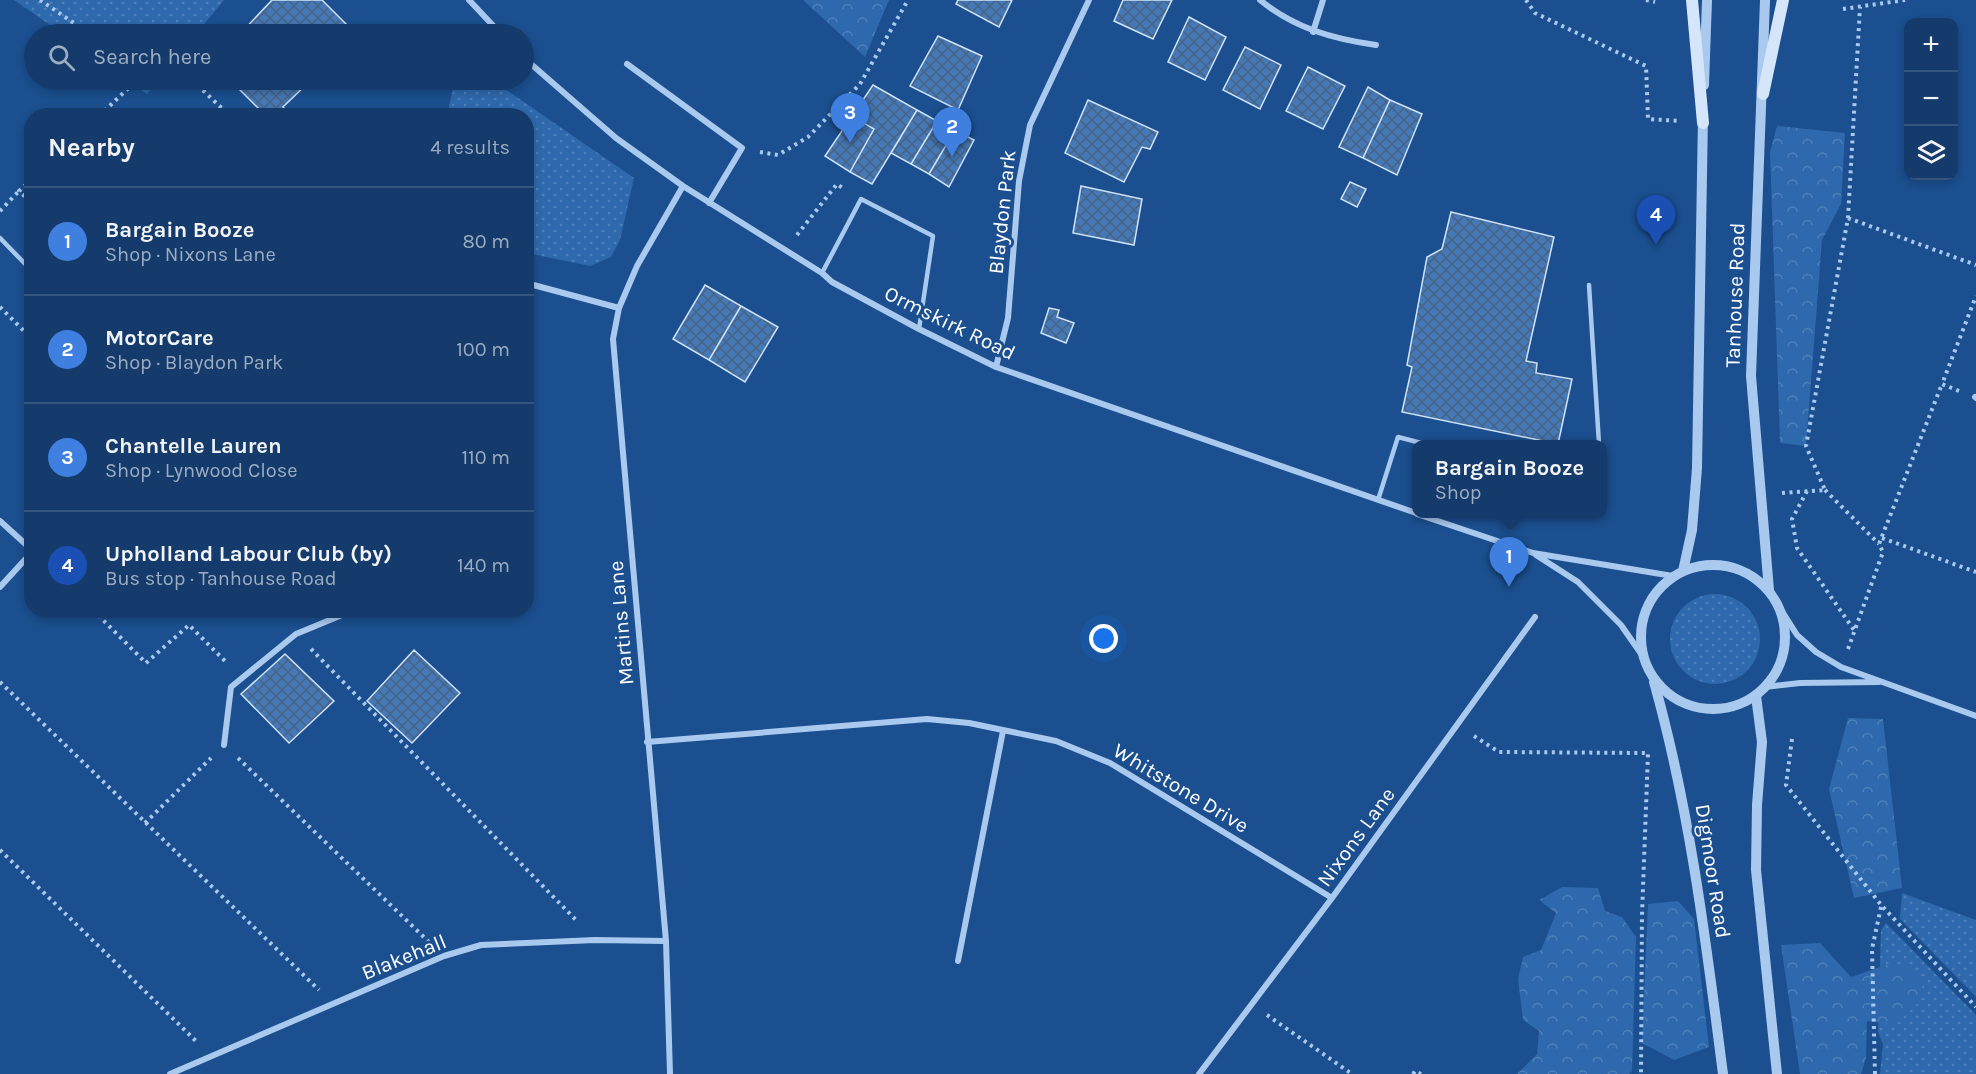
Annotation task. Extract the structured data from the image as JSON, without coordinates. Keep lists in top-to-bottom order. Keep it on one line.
{"streets":{"street":["Blaydon Park","Tanhouse Road","Ormskirk Road","Martins Lane","Whitstone Drive","Nixons Lane","Digmoor Road","Blakehall"]},"crossings":[["Blaydon Park","Ormskirk Road"],["Tanhouse Road","Ormskirk Road"],["Tanhouse Road","Digmoor Road"],["Ormskirk Road","Martins Lane"],["Ormskirk Road","Digmoor Road"],["Martins Lane","Whitstone Drive"],["Martins Lane","Blakehall"],["Whitstone Drive","Nixons Lane"]],"page":{"map_buttons":["+","−"],"search":"Search here","pins":["3","2","4","1"],"heading":["Nearby","4 results"],"list":[{"mark":"1","name":"Bargain Booze","note":"Shop · Nixons Lane","value":"80 m"},{"mark":"2","name":"MotorCare","note":"Shop · Blaydon Park","value":"100 m"},{"mark":"3","name":"Chantelle Lauren","note":"Shop · Lynwood Close","value":"110 m"},{"mark":"4","name":"Upholland Labour Club (by)","note":"Bus stop · Tanhouse Road","value":"140 m"}],"popup":["Bargain Booze","Shop"]}}
